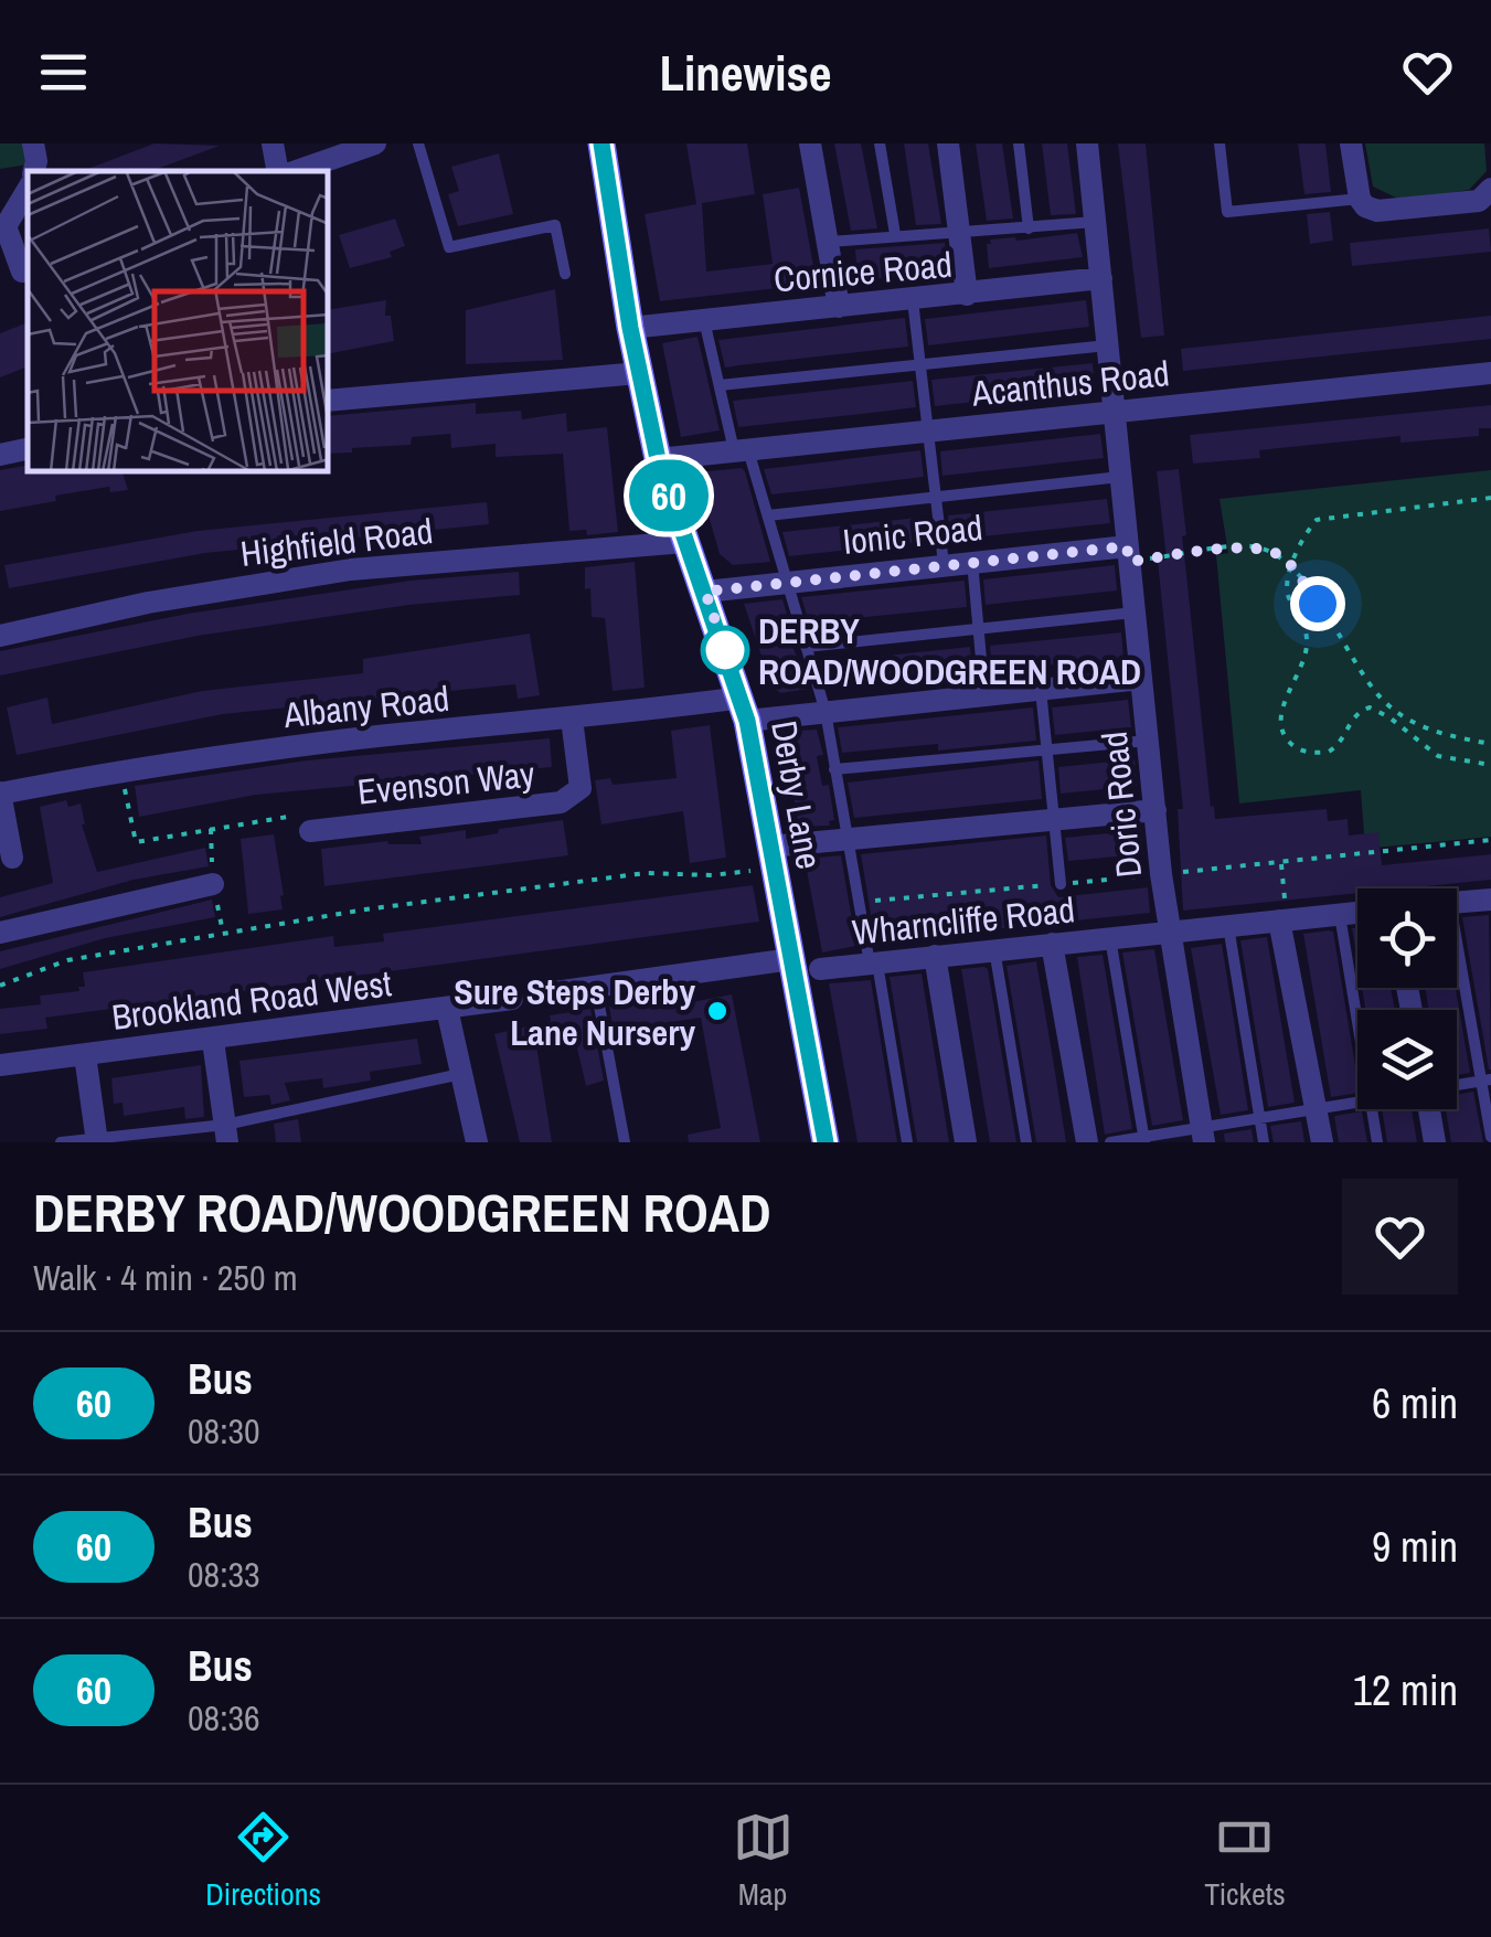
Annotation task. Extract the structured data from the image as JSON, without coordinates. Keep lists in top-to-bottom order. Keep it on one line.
{"streets":{"street":["Cornice Road","Acanthus Road","Ionic Road","Highfield Road","Albany Road","Evenson Way","Derby Lane","Doric Road","Wharncliffe Road","Brookland Road West"]},"crossings":[["Cornice Road","Derby Lane"],["Cornice Road","Doric Road"],["Acanthus Road","Derby Lane"],["Acanthus Road","Doric Road"],["Ionic Road","Derby Lane"],["Ionic Road","Doric Road"],["Highfield Road","Derby Lane"],["Albany Road","Evenson Way"],["Albany Road","Derby Lane"],["Albany Road","Doric Road"],["Doric Road","Wharncliffe Road"]],"places":["DERBY ROAD/WOODGREEN ROAD","Sure Steps Derby Lane Nursery"],"lines":["bus line 60"],"page":{"header":"Linewise","on_map":"60","heading":["DERBY ROAD/WOODGREEN ROAD","Walk · 4 min · 250 m"],"list":[{"mark":"60","name":"Bus","note":"08:30","value":"6 min"},{"mark":"60","name":"Bus","note":"08:33","value":"9 min"},{"mark":"60","name":"Bus","note":"08:36","value":"12 min"}],"tabs":["Directions","Map","Tickets"]}}
